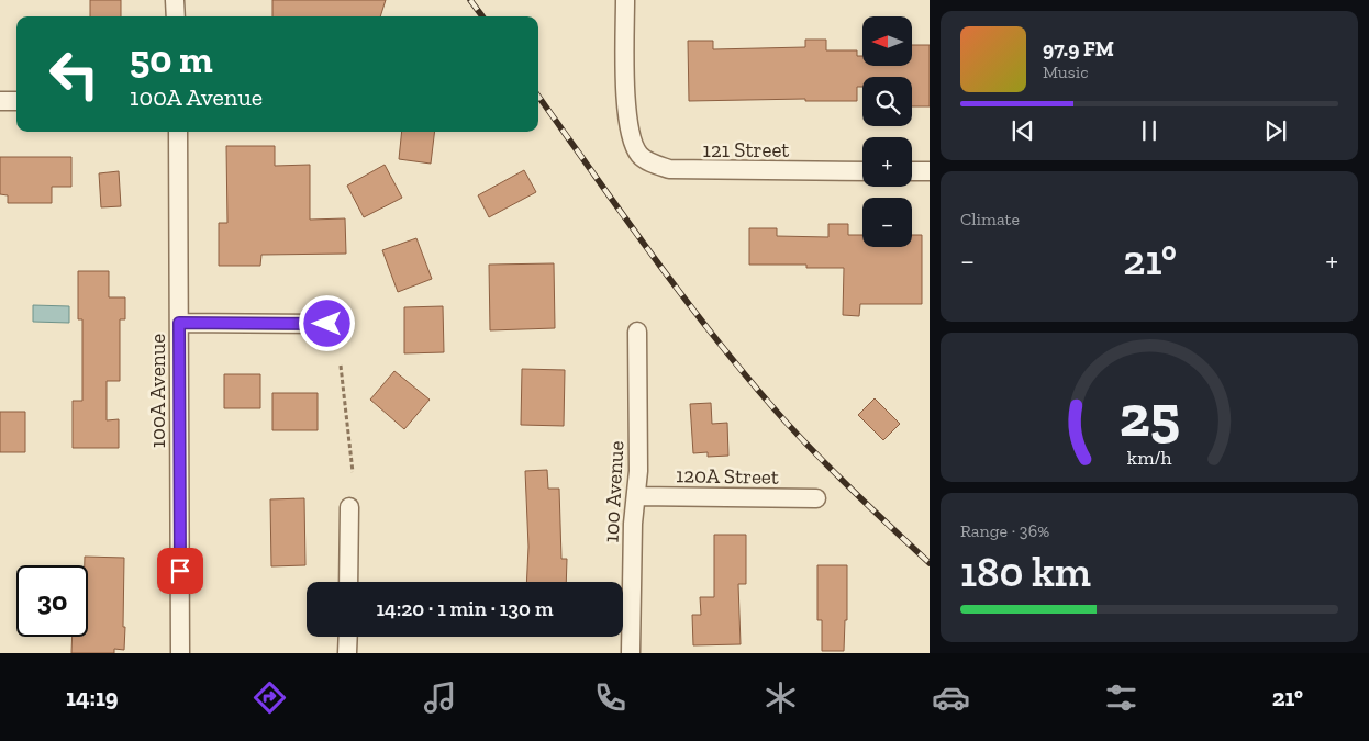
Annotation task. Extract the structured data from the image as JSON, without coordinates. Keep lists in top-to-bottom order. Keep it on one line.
{"streets":{"street":["121 Street","100A Avenue","120A Street","100 Avenue"]},"crossings":[["120A Street","100 Avenue"]],"north":"left","page":{"map_buttons":["+","−"],"turn":["50 m","100A Avenue"],"song":["97.9 FM","Music"],"tile":["Climate",["Range · 36%","180 km"]],"heat":["−","21°","+"],"limit":"30","trip":"14:20 · 1 min · 130 m","tabs":["14:19","21°"],"gauge":["25","km/h"]}}
